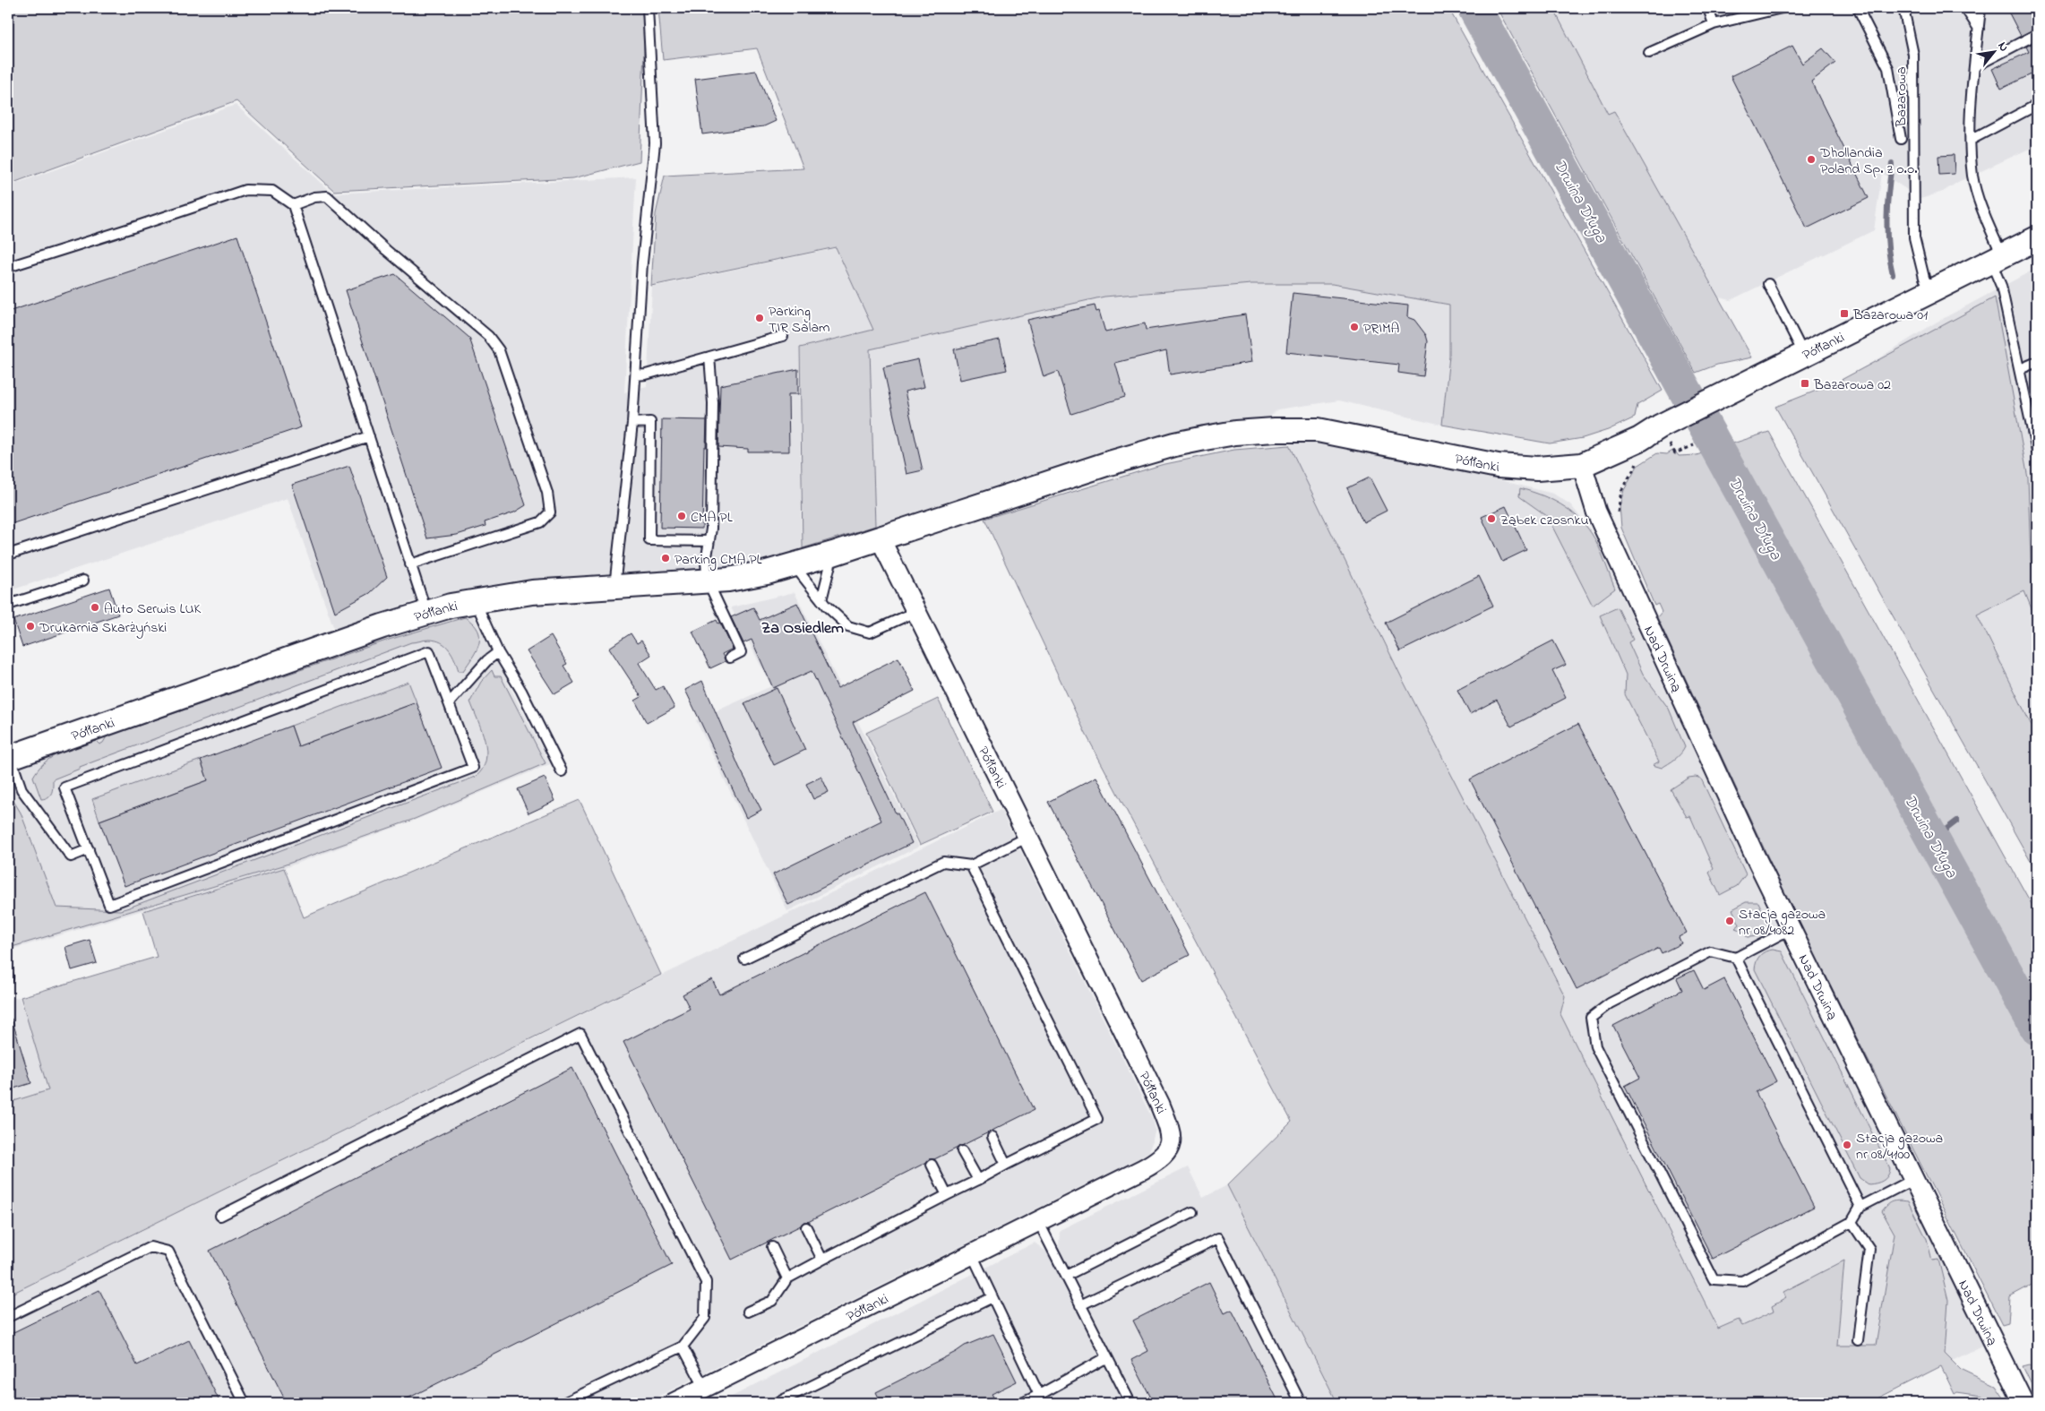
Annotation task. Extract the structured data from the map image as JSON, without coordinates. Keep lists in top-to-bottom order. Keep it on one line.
{"streets":{"street":["Półłanki","Nad Drwiną"],"lane":["Bazarowa"]},"crossings":[["Bazarowa","Półłanki"],["Półłanki","Nad Drwiną"]],"districts":["Za Osiedlem"],"water":["Drwina Długa"],"places":{"other":["Dhollandia Poland Sp. z o.o.","Parking TIR Salam","PRIMA","CMA PL","Ząbek czosnku","Parking CMA PL","Auto Serwis LUK","Drukarnia Skarżyński","Stacja gazowa nr 08/4082","Stacja gazowa nr 08/4100"],"transit":["Bazarowa 01","Bazarowa 02"]},"north":"top right"}
